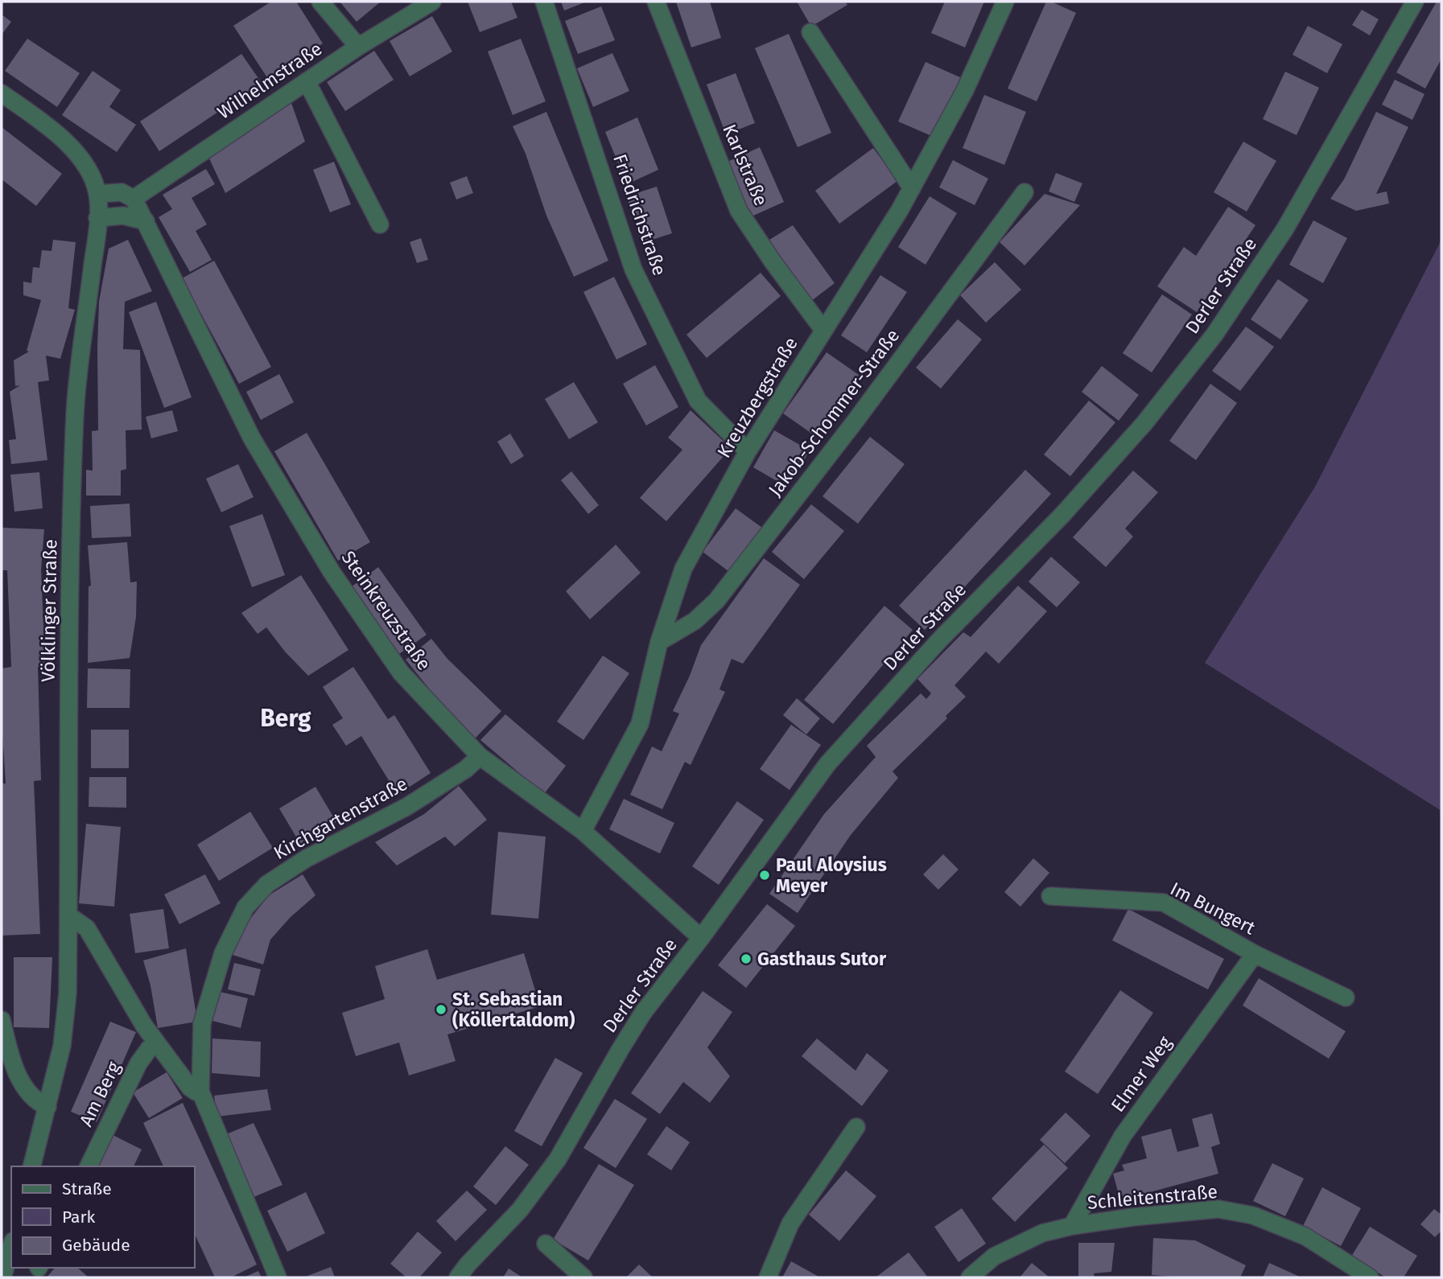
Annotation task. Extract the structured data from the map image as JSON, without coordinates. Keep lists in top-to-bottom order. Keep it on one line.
{"streets":{"street":["Wilhelmstraße","Karlstraße","Friedrichstraße","Derler Straße","Kreuzbergstraße","Jakob-Schommer-Straße","Völklinger Straße","Steinkreuzstraße","Kirchgartenstraße","Im Bungert","Elmer Weg","Am Berg","Schleitenstraße"]},"crossings":[["Wilhelmstraße","Steinkreuzstraße"],["Karlstraße","Kreuzbergstraße"],["Friedrichstraße","Kreuzbergstraße"],["Derler Straße","Steinkreuzstraße"],["Kreuzbergstraße","Jakob-Schommer-Straße"],["Kreuzbergstraße","Steinkreuzstraße"],["Völklinger Straße","Kirchgartenstraße"],["Steinkreuzstraße","Kirchgartenstraße"],["Kirchgartenstraße","Am Berg"],["Im Bungert","Elmer Weg"],["Elmer Weg","Schleitenstraße"]],"districts":["Berg"],"places":["Paul Aloysius Meyer","Gasthaus Sutor","St. Sebastian (Köllertaldom)"],"legend":["Straße","Park","Gebäude"]}
